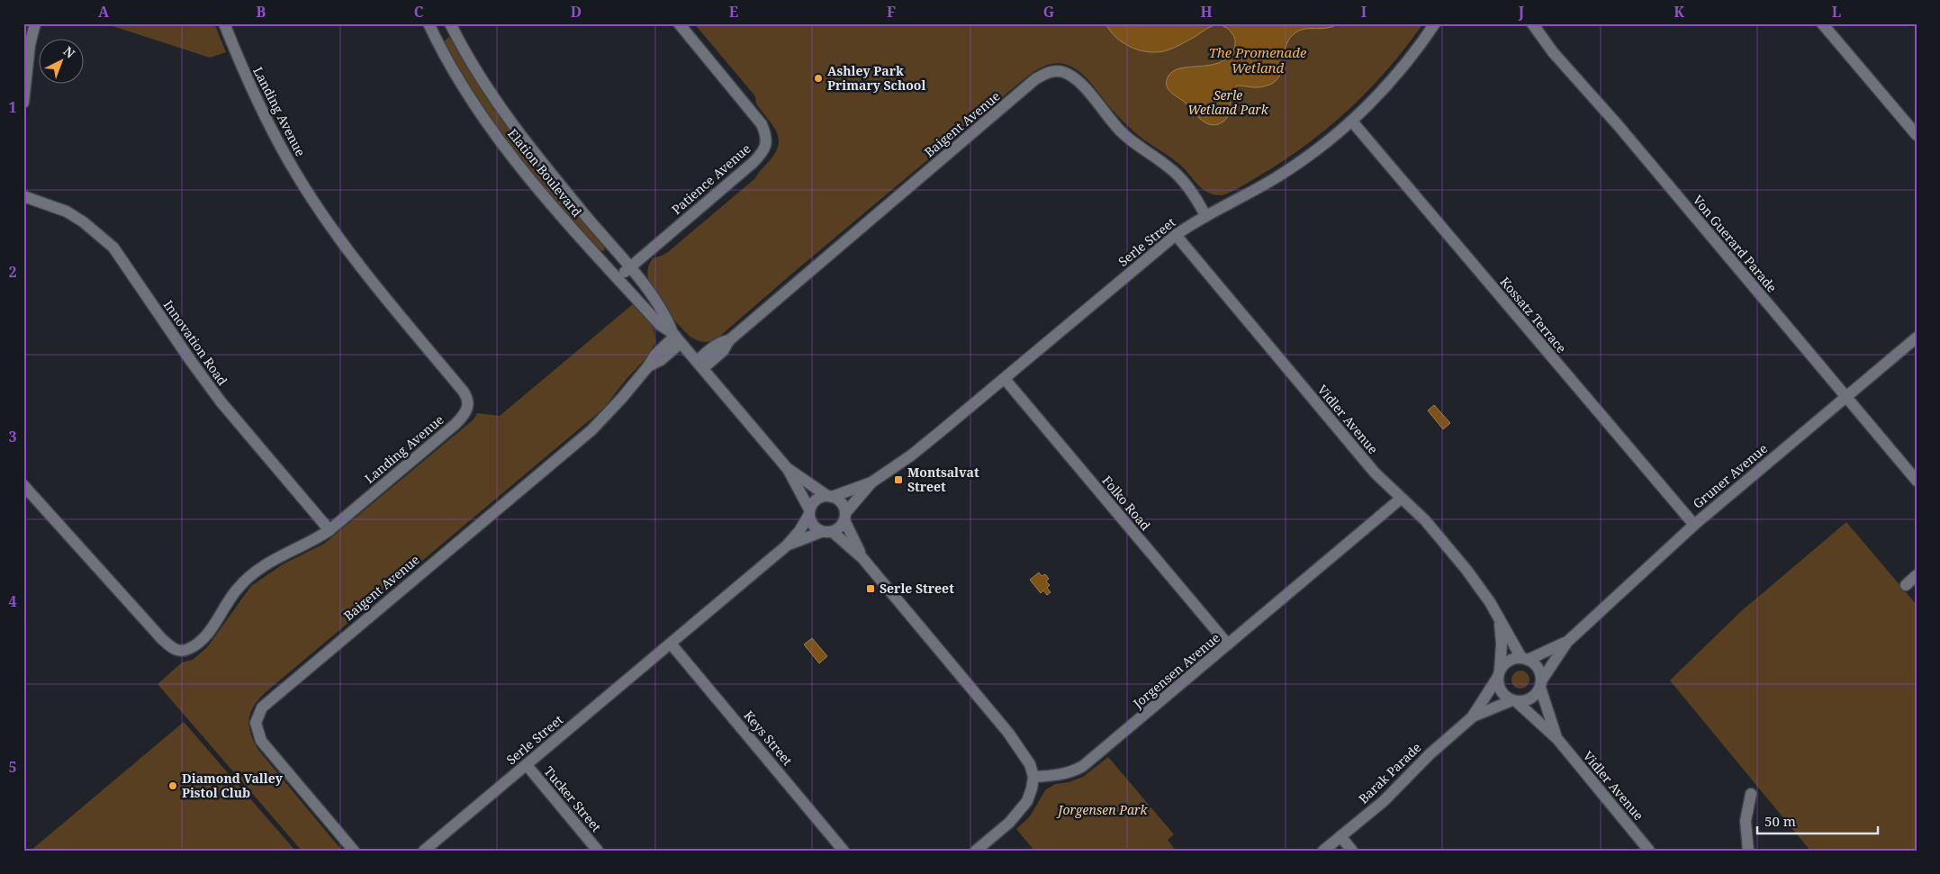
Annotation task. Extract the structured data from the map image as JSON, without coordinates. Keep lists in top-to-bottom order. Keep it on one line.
{"streets":{"street":["Landing Avenue","Baigent Avenue","Elation Boulevard","Patience Avenue","Serle Street","Von Guerard Parade","Kossatz Terrace","Innovation Road","Vidler Avenue","Gruner Avenue","Folko Road","Jorgensen Avenue","Keys Street","Barak Parade","Tucker Street"]},"crossings":[["Landing Avenue","Innovation Road"],["Baigent Avenue","Serle Street"],["Elation Boulevard","Patience Avenue"],["Serle Street","Kossatz Terrace"],["Serle Street","Vidler Avenue"],["Serle Street","Folko Road"],["Serle Street","Keys Street"],["Serle Street","Tucker Street"],["Von Guerard Parade","Gruner Avenue"],["Kossatz Terrace","Gruner Avenue"],["Vidler Avenue","Gruner Avenue"],["Vidler Avenue","Jorgensen Avenue"],["Vidler Avenue","Barak Parade"],["Gruner Avenue","Barak Parade"],["Folko Road","Jorgensen Avenue"]],"water":["The Promenade Wetland"],"parks":["Serle Wetland Park","Jorgensen Park"],"places":{"other":["Ashley Park Primary School","Diamond Valley Pistol Club"],"transit":["Montsalvat Street","Serle Street"]},"scale_bar":"50 m","north":"top right","grid":{"columns":["A","B","C","D","E","F","G","H","I","J","K","L"],"rows":["1","2","3","4","5"]}}
